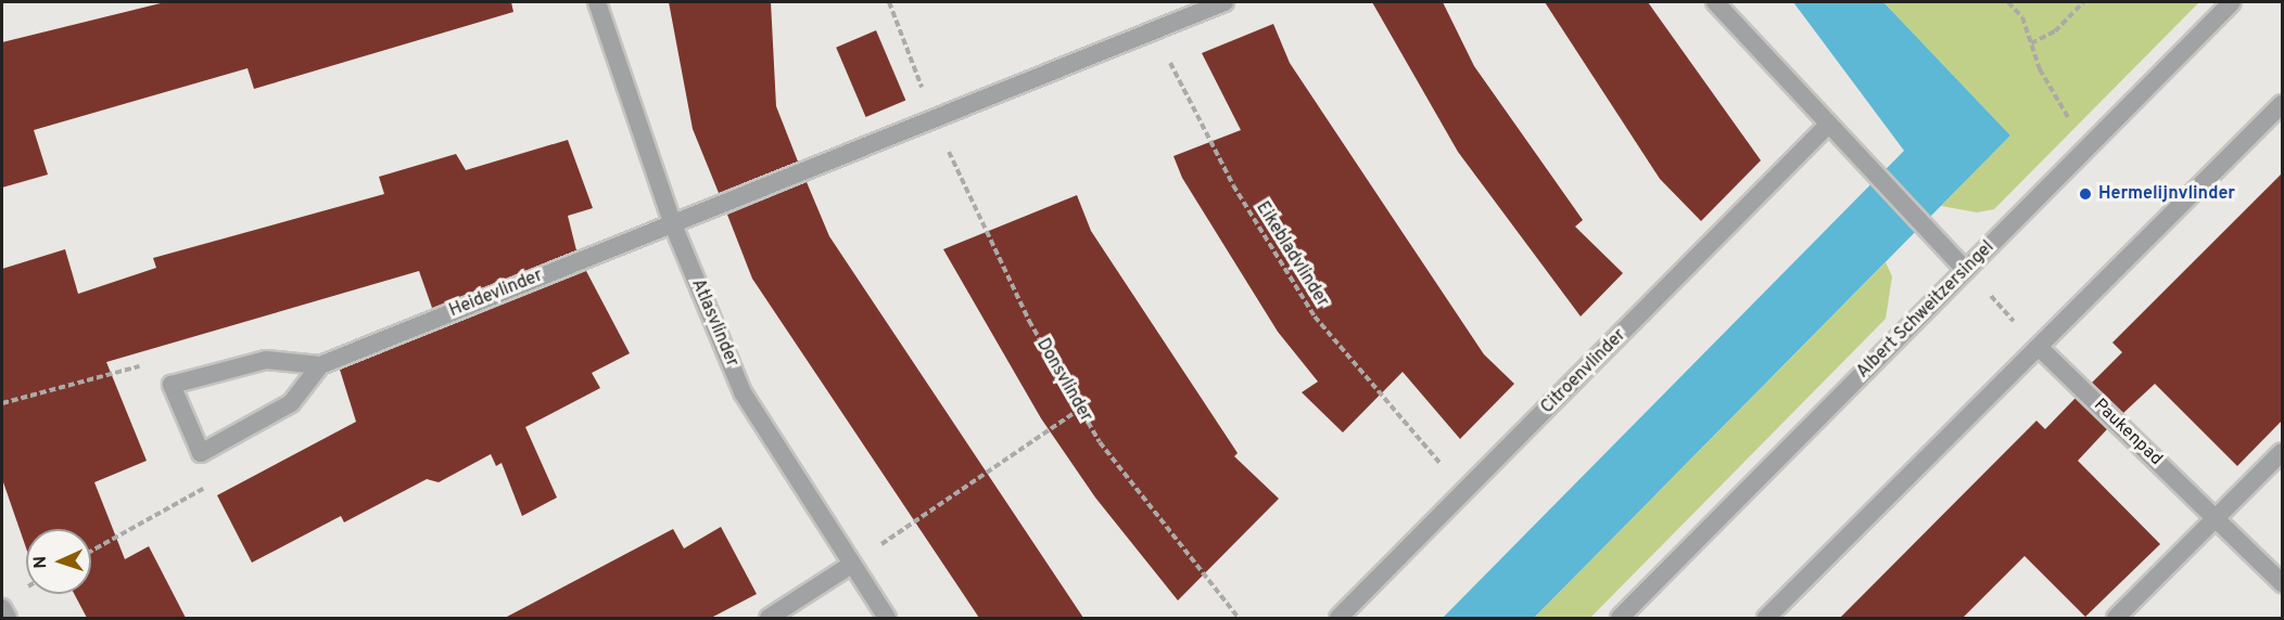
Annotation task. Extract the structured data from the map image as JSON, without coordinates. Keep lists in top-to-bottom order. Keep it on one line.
{"streets":{"street":["Heidevlinder","Albert Schweitzersingel","Atlasvlinder","Citroenvlinder","Paukenpad"],"path":["Eikebladvlinder","Donsvlinder"]},"crossings":[["Eikebladvlinder","Citroenvlinder"],["Heidevlinder","Atlasvlinder"]],"places":["Hermelijnvlinder"],"north":"left"}
